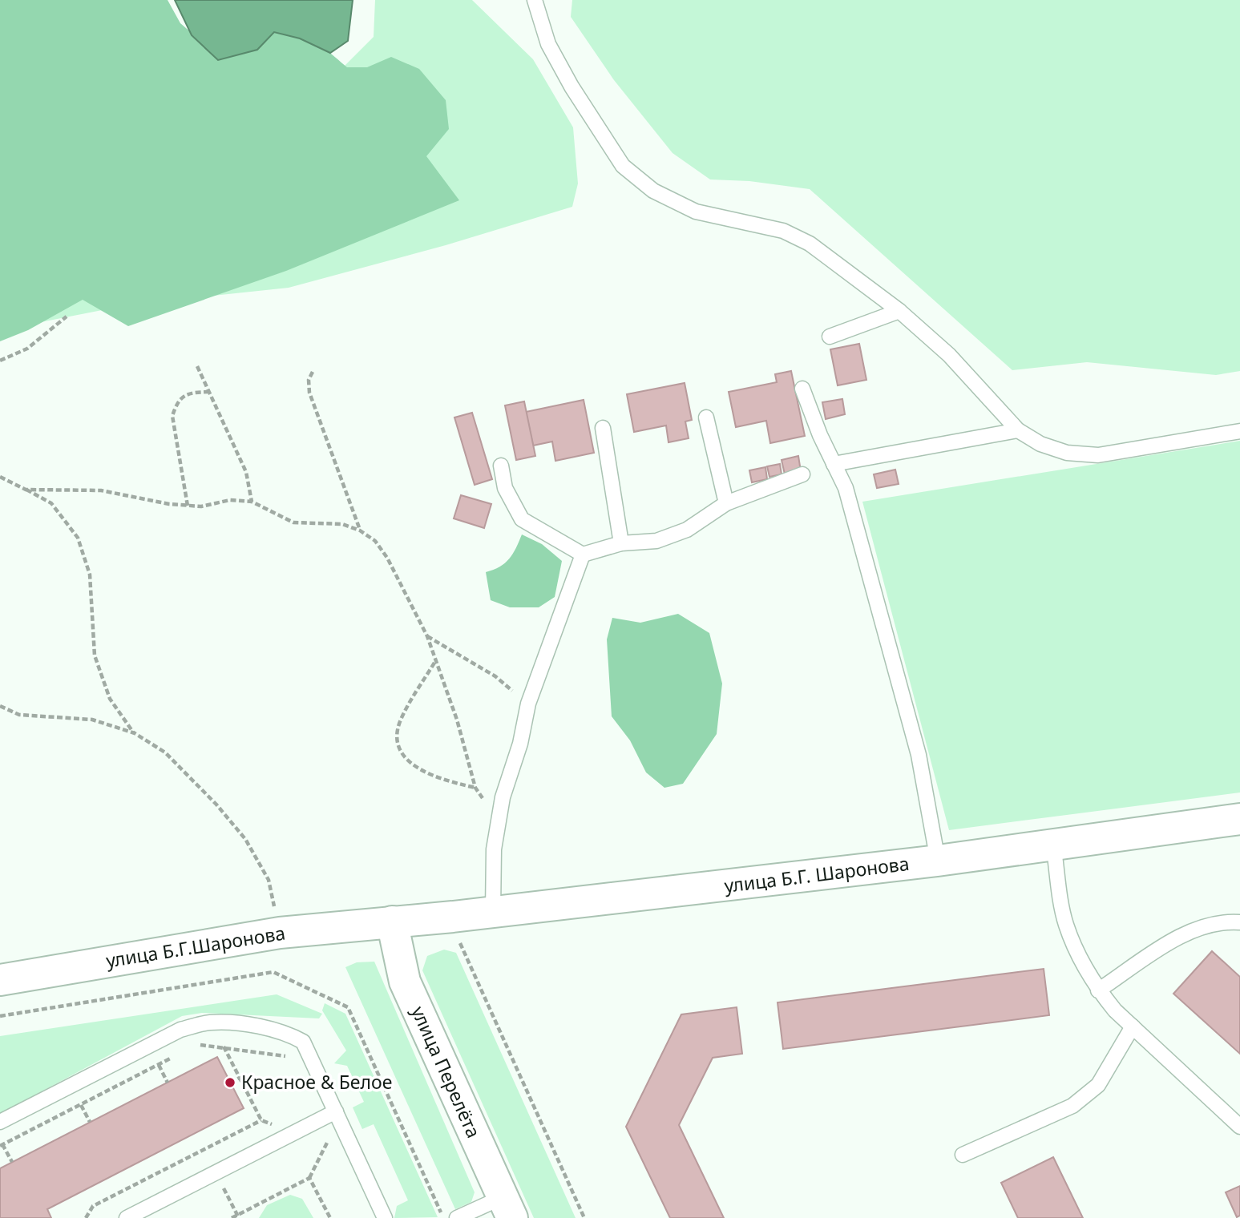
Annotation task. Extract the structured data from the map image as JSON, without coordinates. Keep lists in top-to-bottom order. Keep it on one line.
{"streets":{"main road":["улица Б.Г. Шаронова","улица Б.Г.Шаронова","улица Перелёта"]},"crossings":[["улица Б.Г. Шаронова","улица Б.Г.Шаронова"],["улица Б.Г. Шаронова","улица Перелёта"],["улица Б.Г.Шаронова","улица Перелёта"]],"places":["Красное & Белое"]}
